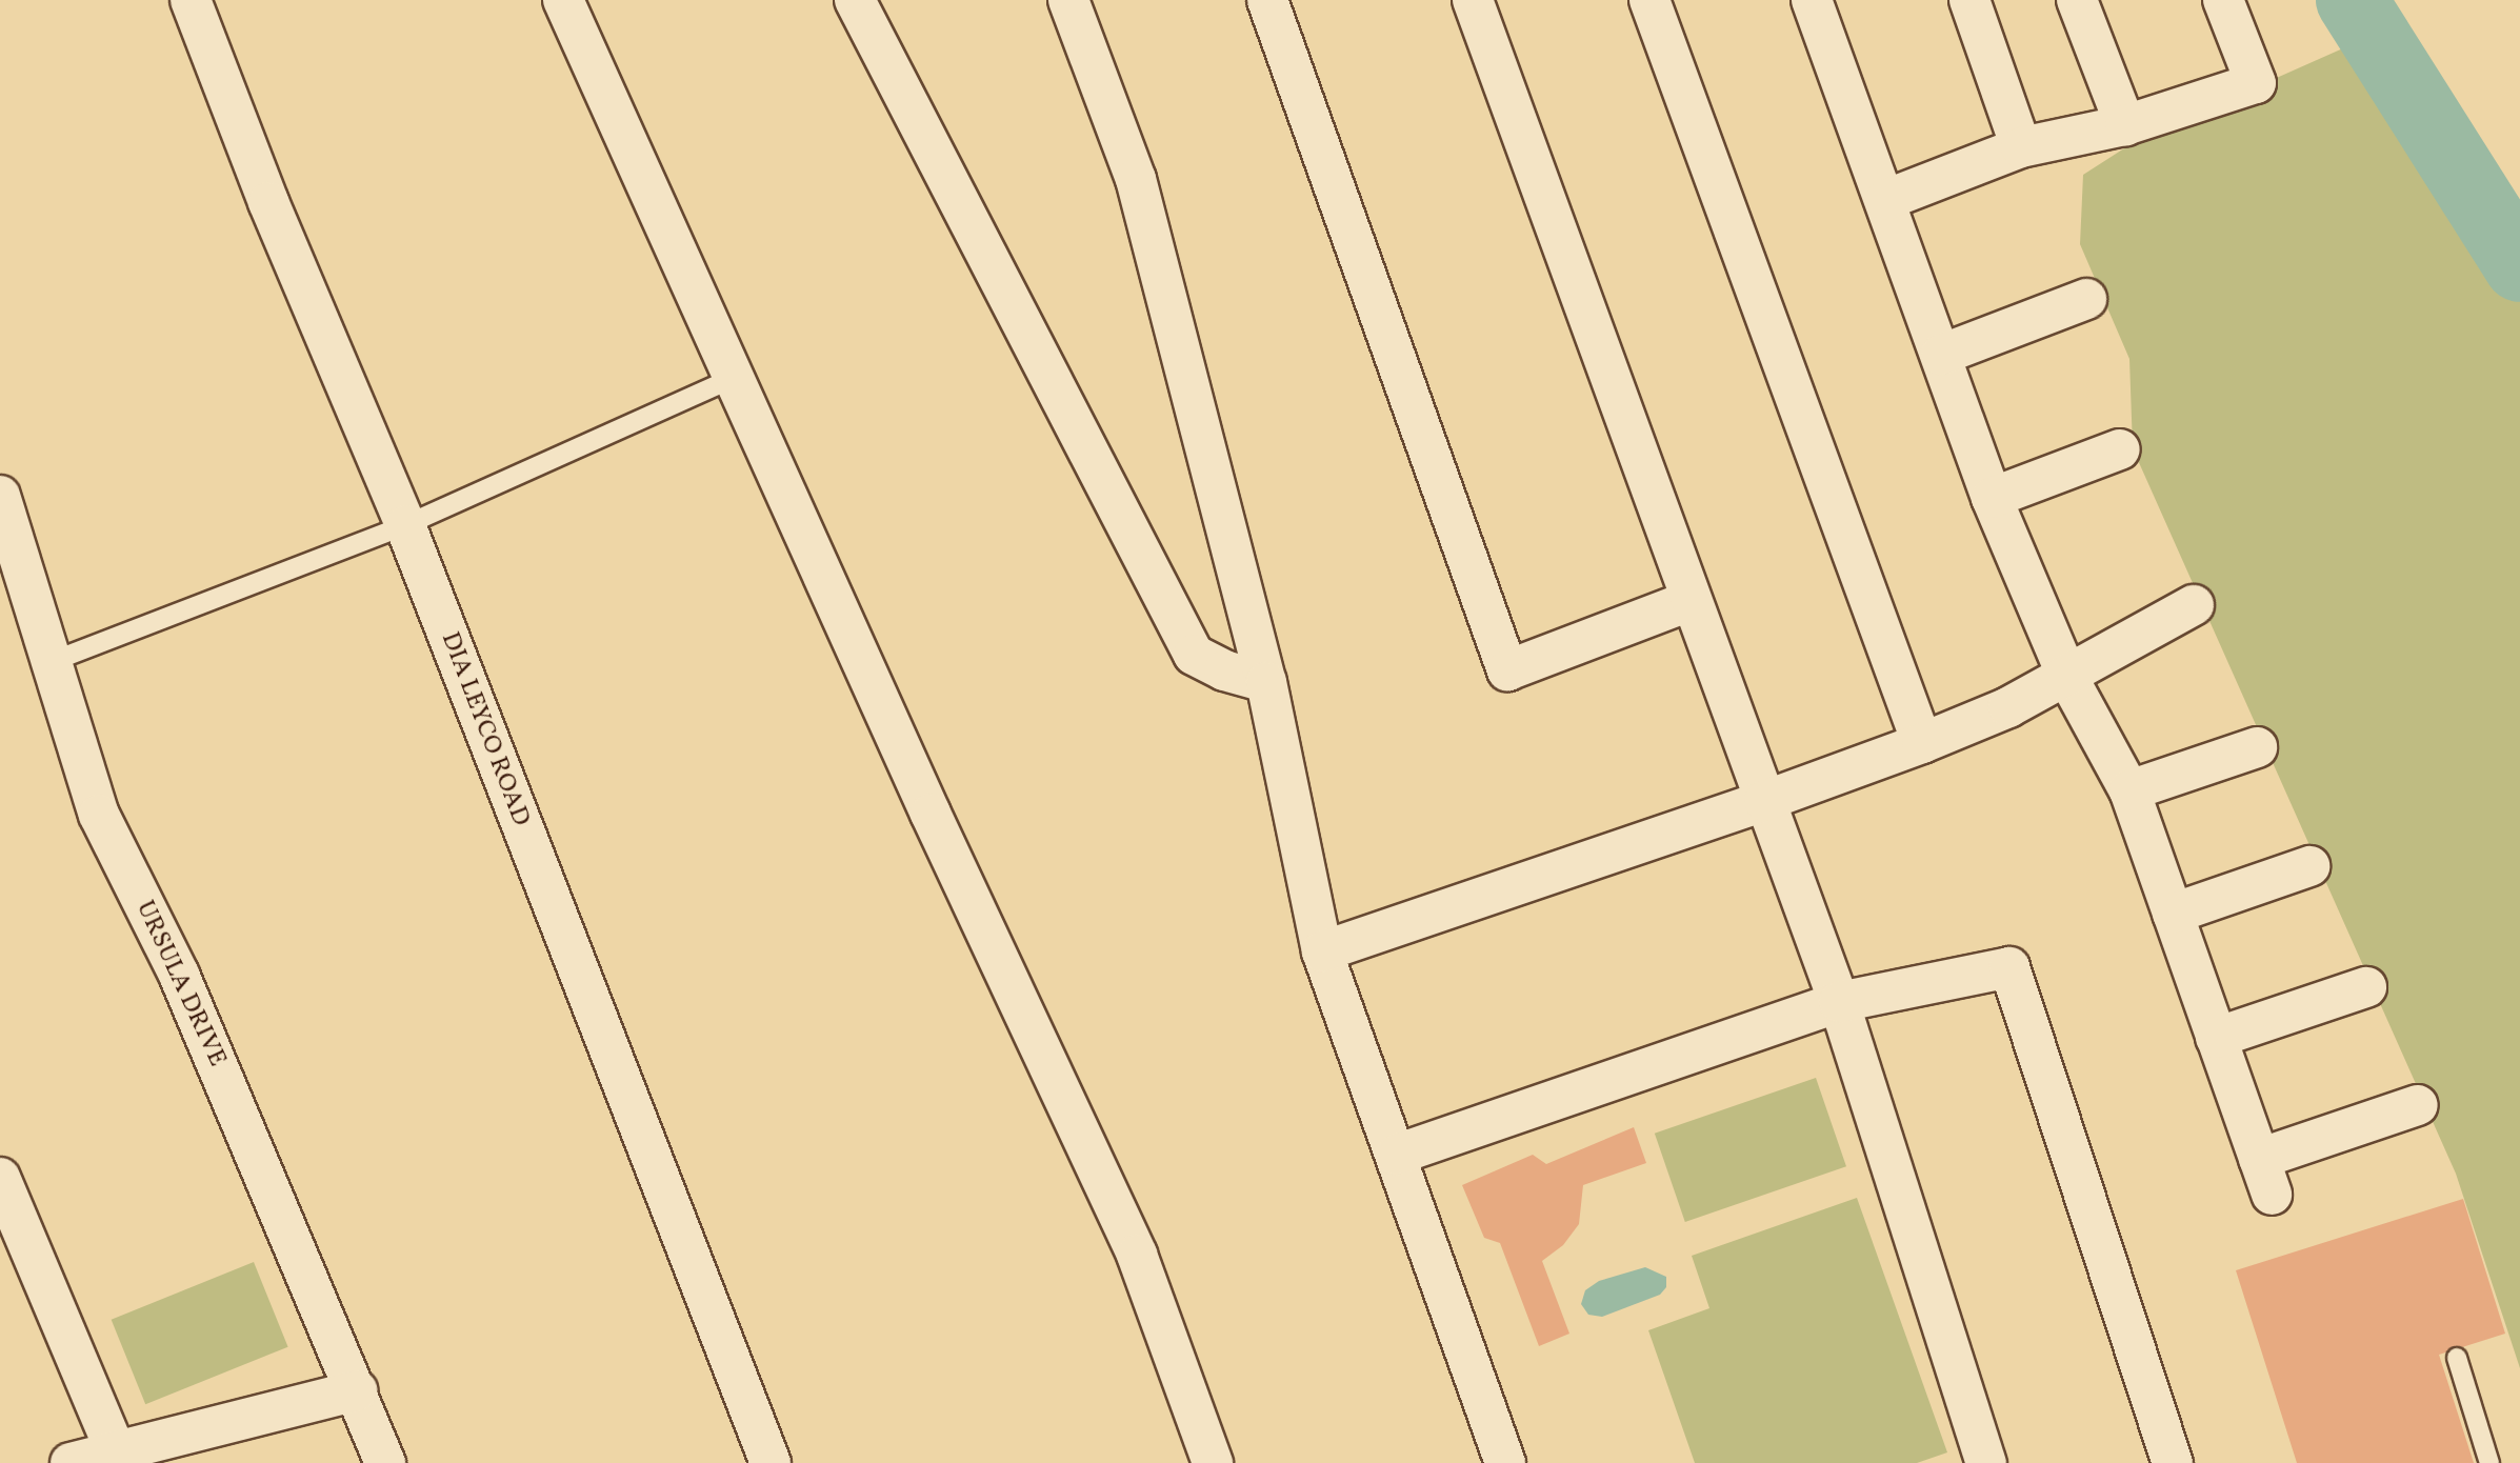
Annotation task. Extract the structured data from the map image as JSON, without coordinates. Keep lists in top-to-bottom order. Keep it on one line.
{"streets":{"street":["DIA LEYCO ROAD","URSULA DRIVE"]}}
